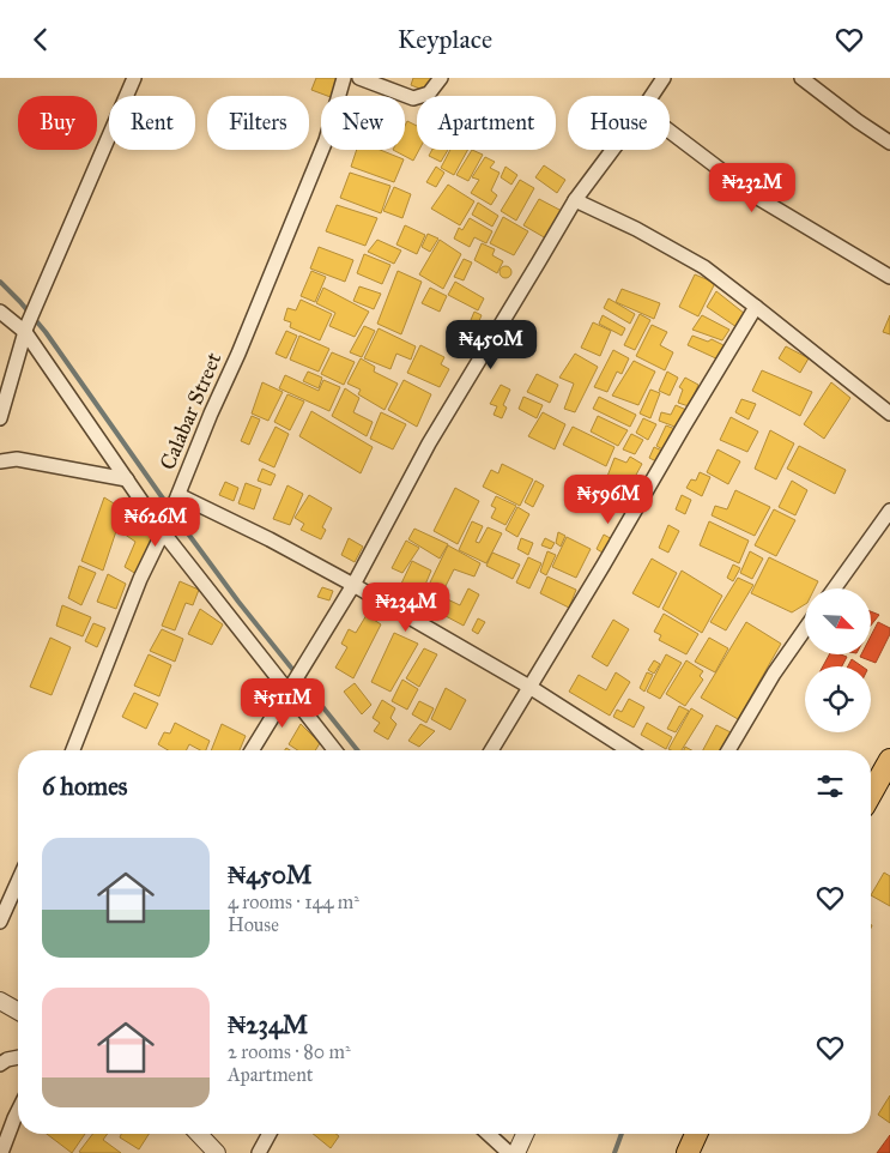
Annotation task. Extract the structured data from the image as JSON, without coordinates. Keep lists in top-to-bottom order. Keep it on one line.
{"streets":{"street":["Calabar Street"]},"north":"bottom right","page":{"header":"Keyplace","chip":["Buy","Rent","Filters","New","Apartment","House"],"price":["₦232M","₦450M","₦596M","₦626M","₦234M","₦511M"],"heading":"6 homes","list":[{"name":"₦450M","note":"4 rooms · 144 m² · House"},{"name":"₦234M","note":"2 rooms · 80 m² · Apartment"}]}}
